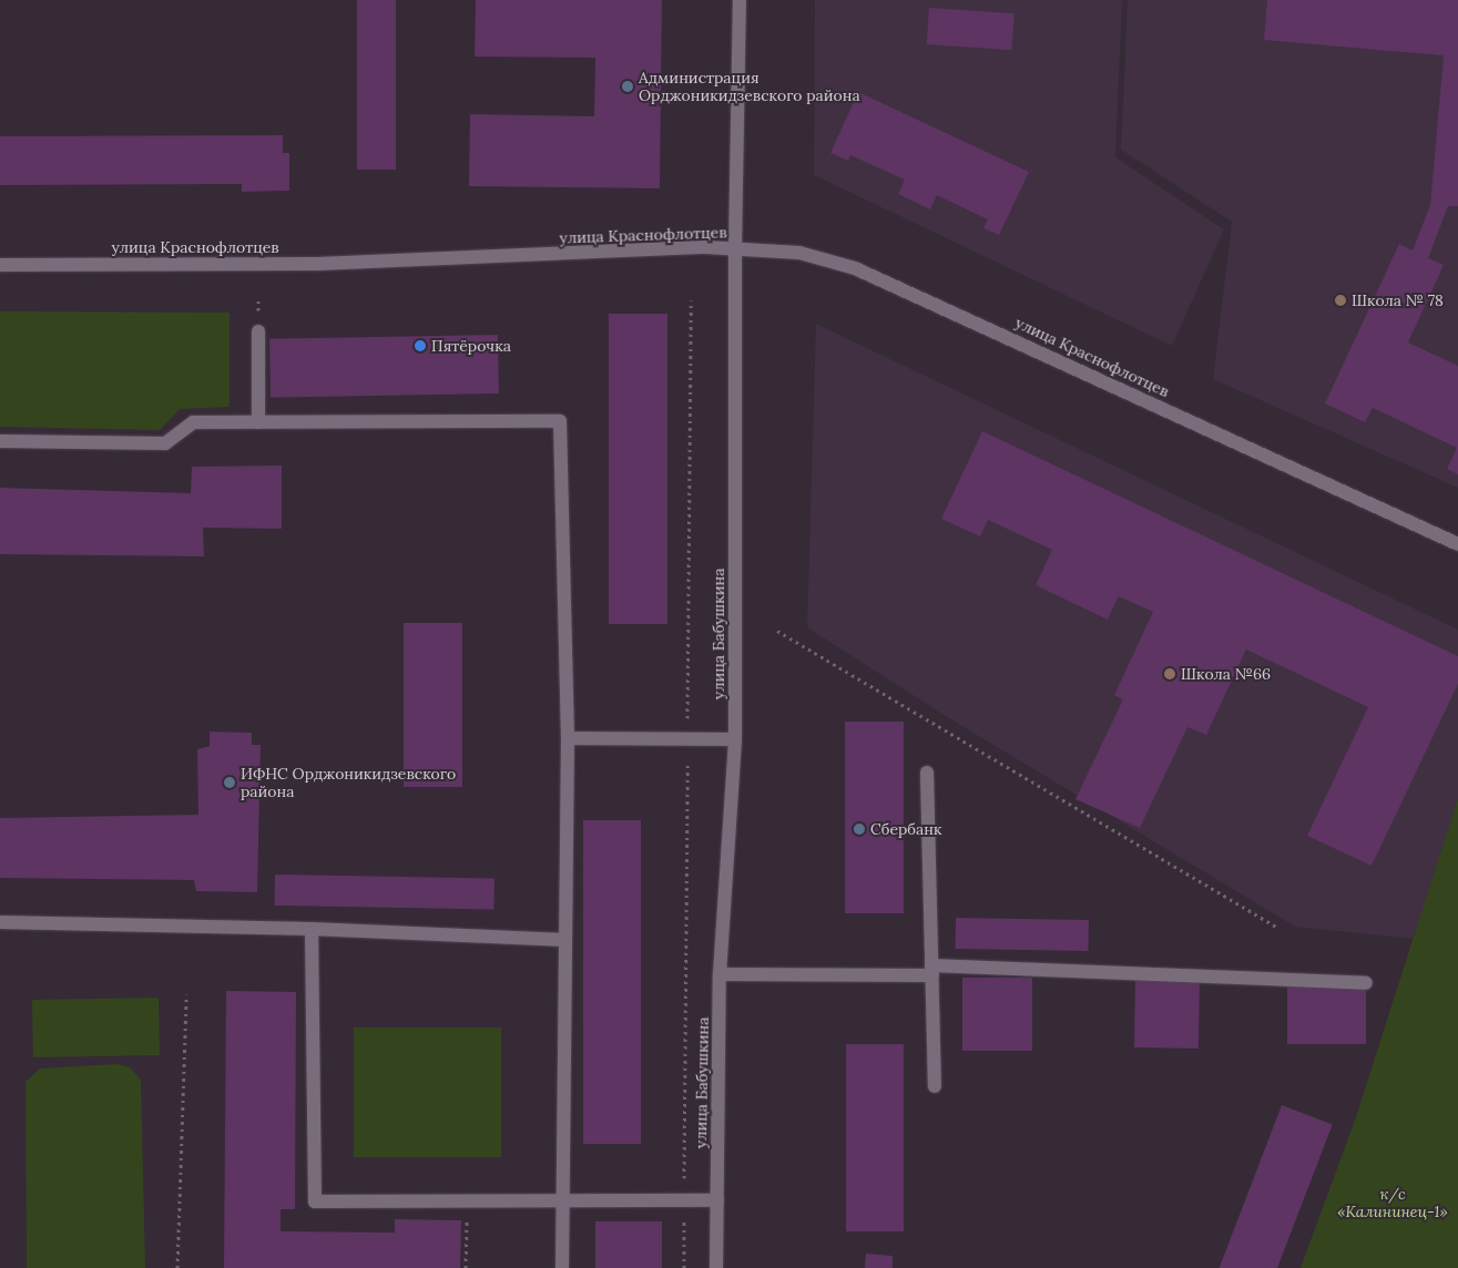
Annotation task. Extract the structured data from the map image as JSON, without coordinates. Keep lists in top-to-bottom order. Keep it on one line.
{"streets":{"street":["улица Краснофлотцев","улица Бабушкина"]},"crossings":[["улица Краснофлотцев","улица Бабушкина"]],"parks":["к/с «Калининец-1»"],"places":["Администрация Орджоникидзевского района","Школа № 78","Пятёрочка","Школа №66","ИФНС Орджоникидзевского района","Сбербанк"]}
